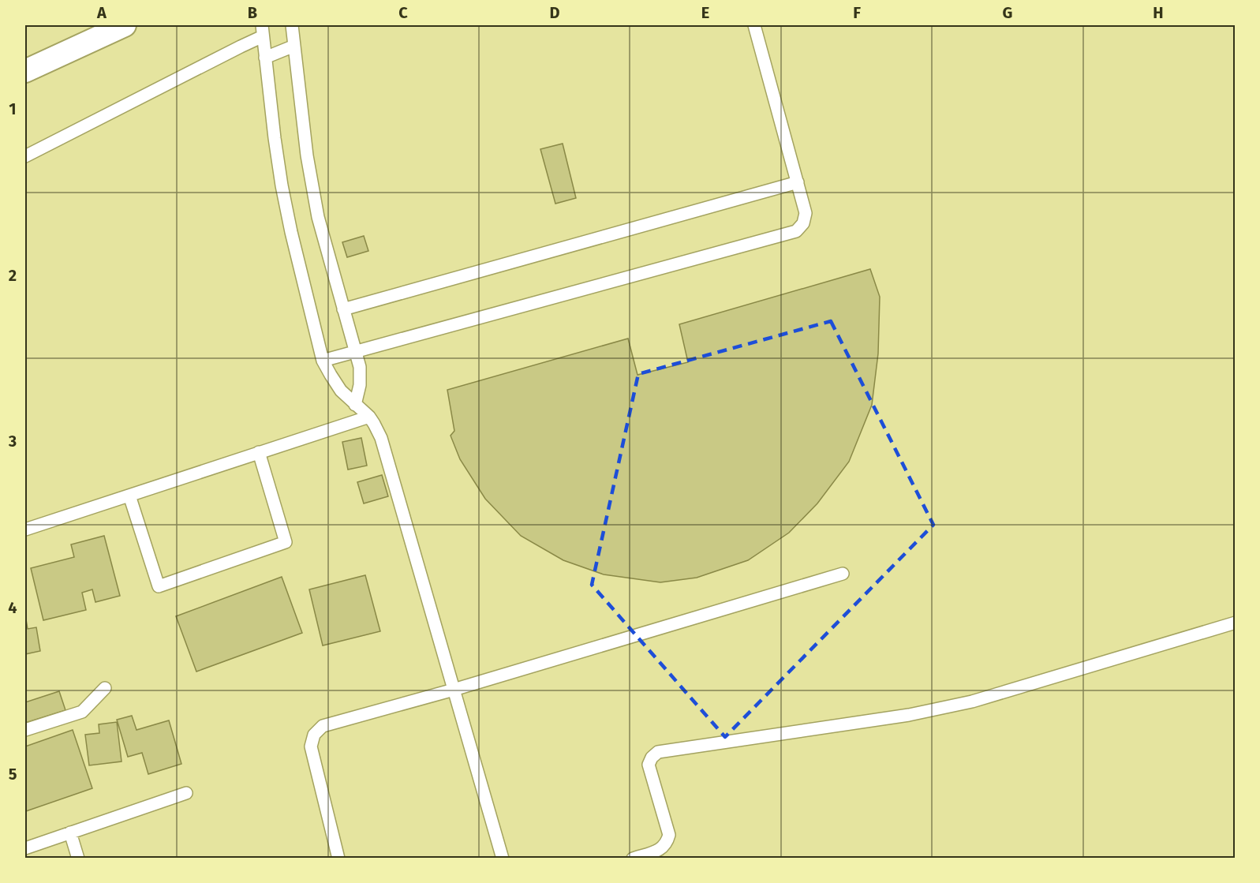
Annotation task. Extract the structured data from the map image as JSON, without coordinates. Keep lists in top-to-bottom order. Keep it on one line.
{"grid":{"columns":["A","B","C","D","E","F","G","H"],"rows":["1","2","3","4","5"]}}
